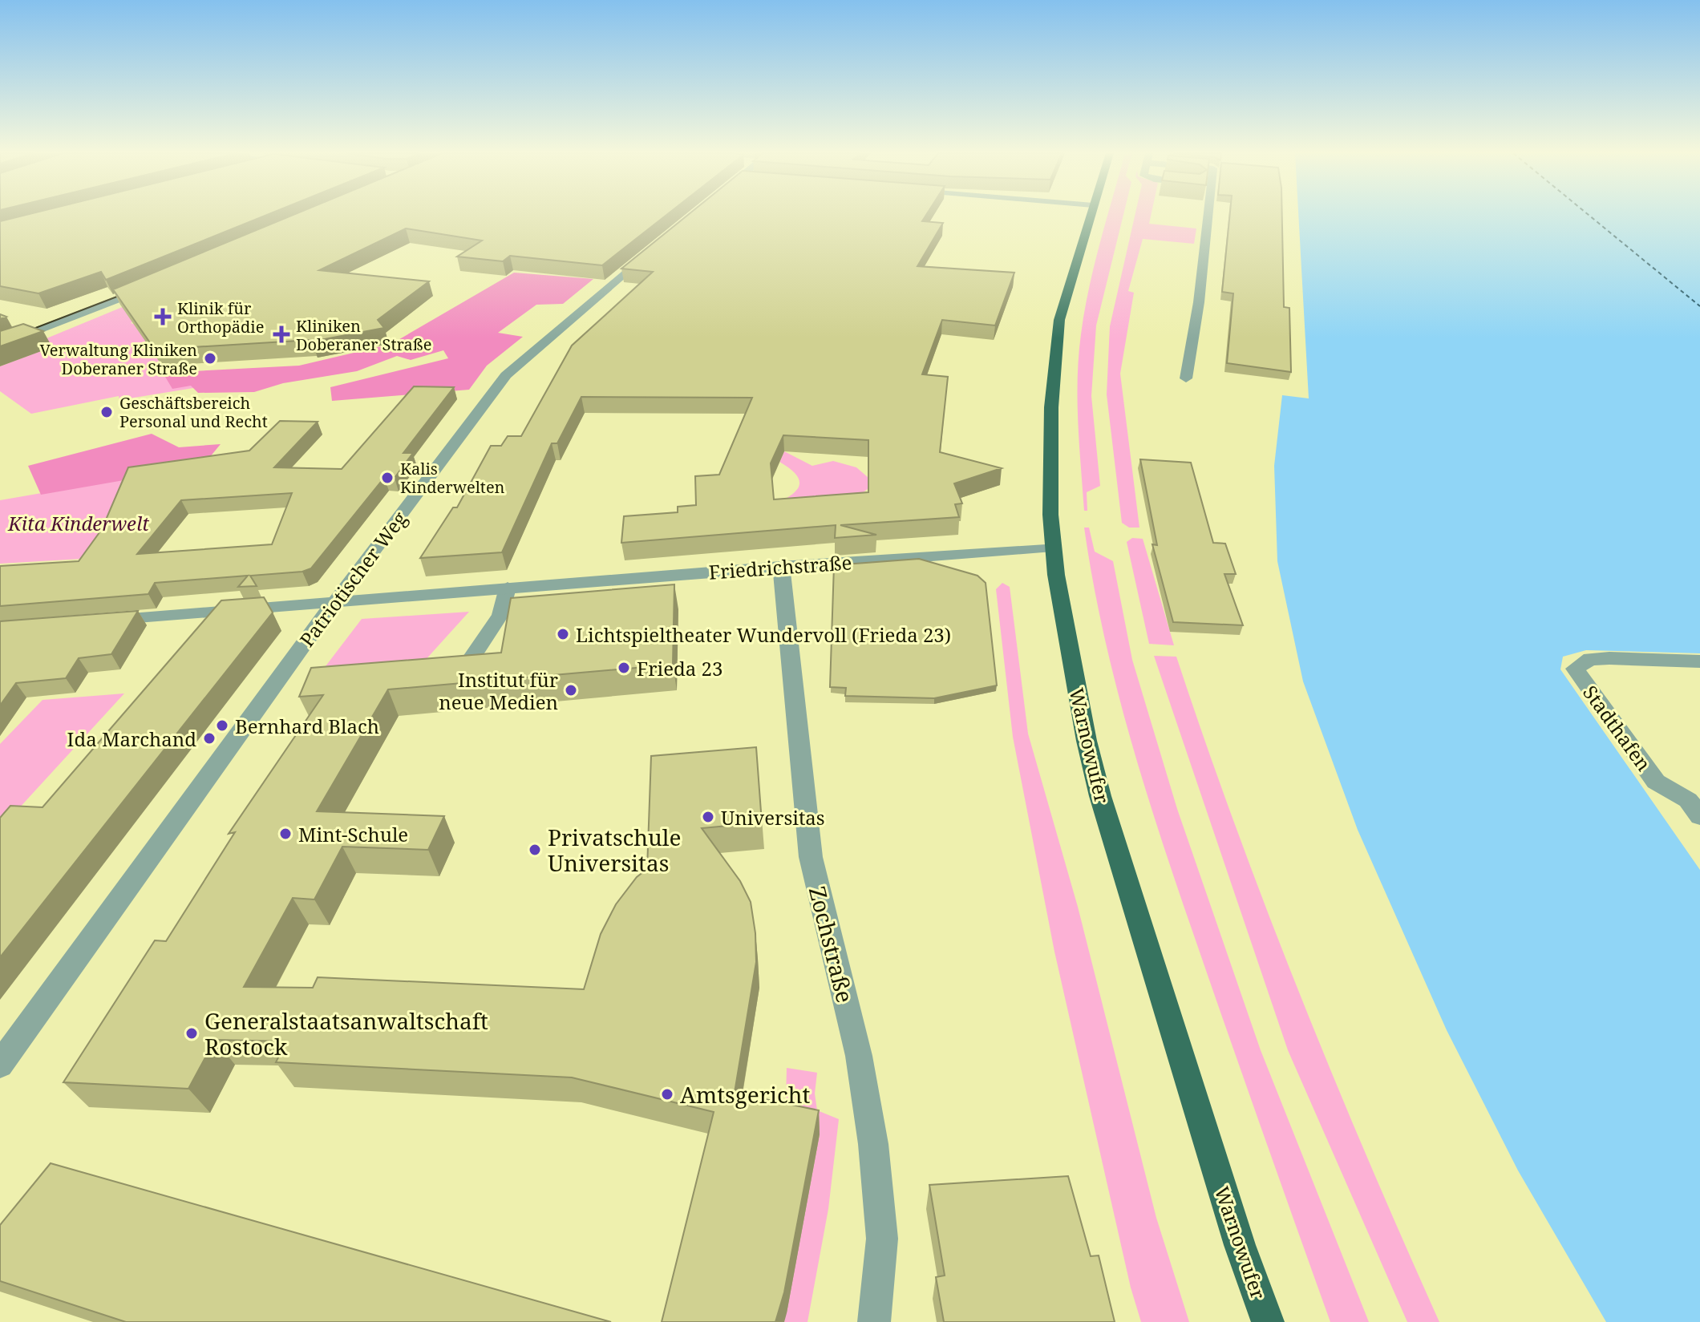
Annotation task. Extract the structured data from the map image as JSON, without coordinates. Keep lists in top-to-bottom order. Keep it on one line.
{"streets":{"main road":["Warnowufer"],"street":["Friedrichstraße","Patriotischer Weg","Stadthafen","Zochstraße"]},"crossings":[["Friedrichstraße","Patriotischer Weg"],["Friedrichstraße","Warnowufer"],["Friedrichstraße","Zochstraße"]],"parks":["Kita Kinderwelt"],"places":{"health":["Klinik für Orthopädie","Kliniken Doberaner Straße"],"other":["Verwaltung Kliniken Doberaner Straße","Geschäftsbereich Personal und Recht","Kalis Kinderwelten","Lichtspieltheater Wundervoll (Frieda 23)","Frieda 23","Institut für neue Medien","Bernhard Blach","Ida Marchand","Universitas","Mint-Schule","Privatschule Universitas","Generalstaatsanwaltschaft Rostock","Amtsgericht"]}}
